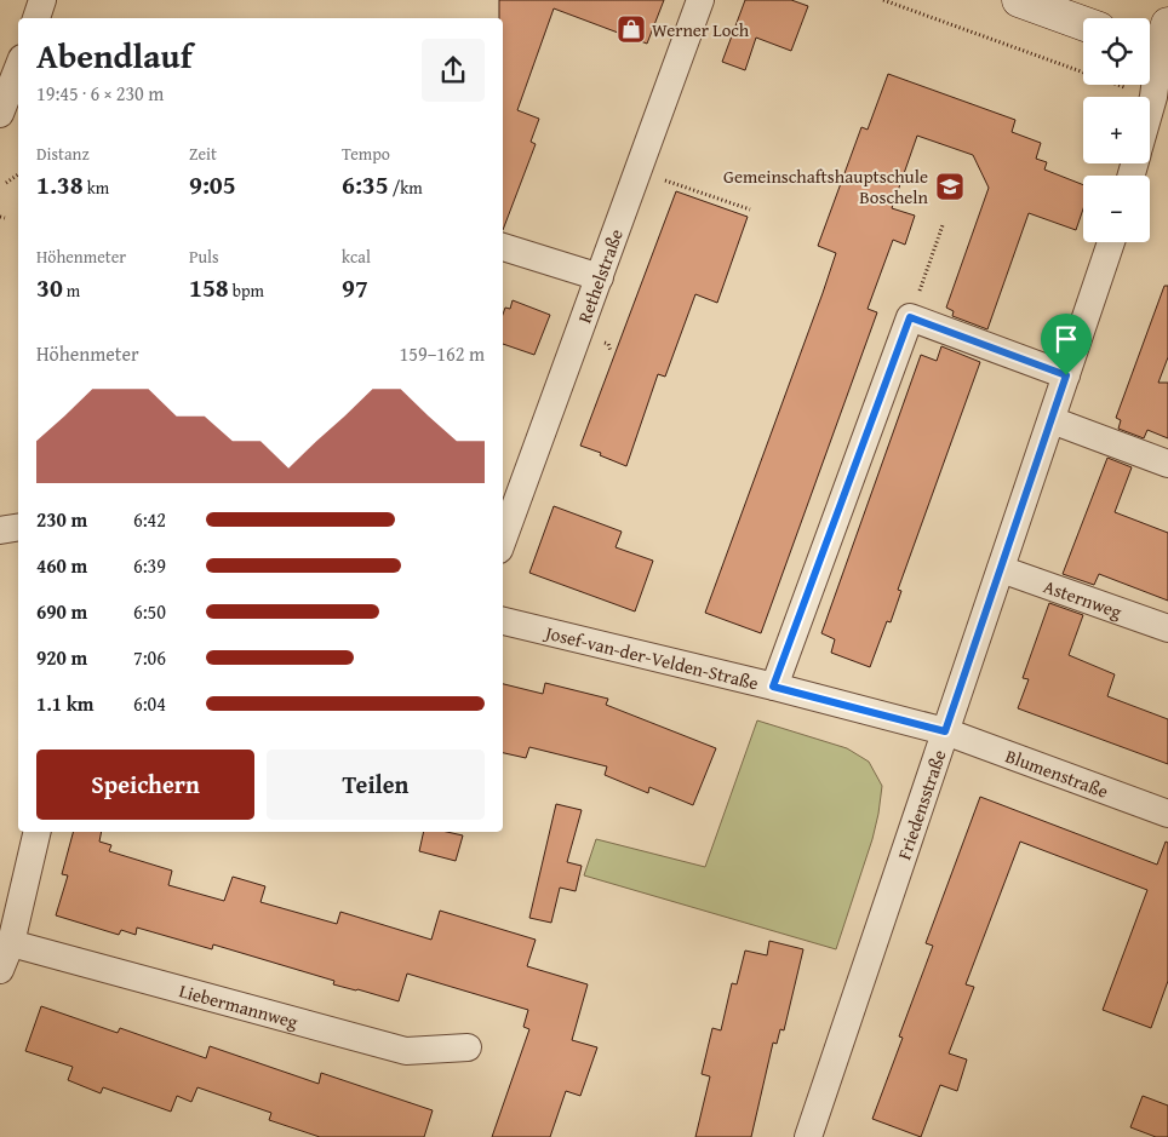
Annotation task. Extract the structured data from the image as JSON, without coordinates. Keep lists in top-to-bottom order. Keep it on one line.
{"streets":{"street":["Rethelstraße","Asternweg","Josef-van-der-Velden-Straße","Blumenstraße","Friedensstraße","Liebermannweg"]},"crossings":[["Asternweg","Friedensstraße"],["Josef-van-der-Velden-Straße","Blumenstraße"],["Josef-van-der-Velden-Straße","Friedensstraße"],["Blumenstraße","Friedensstraße"]],"places":{"shop":["Werner Loch"],"school or university":["Gemeinschaftshauptschule Boscheln"]},"page":{"map_buttons":["+","−"],"heading":["Abendlauf","19:45 · 6 × 230 m"],"stats":[["Distanz","1.38 km"],["Zeit","9:05"],["Tempo","6:35 /km"],["Höhenmeter","30 m"],["Puls","158 bpm"],["kcal","97"]],"chart":["Höhenmeter","159–162 m"],"list":[{"name":"230 m","note":"6:42"},{"name":"460 m","note":"6:39"},{"name":"690 m","note":"6:50"},{"name":"920 m","note":"7:06"},{"name":"1.1 km","note":"6:04"}],"buttons":["Speichern","Teilen"]}}
